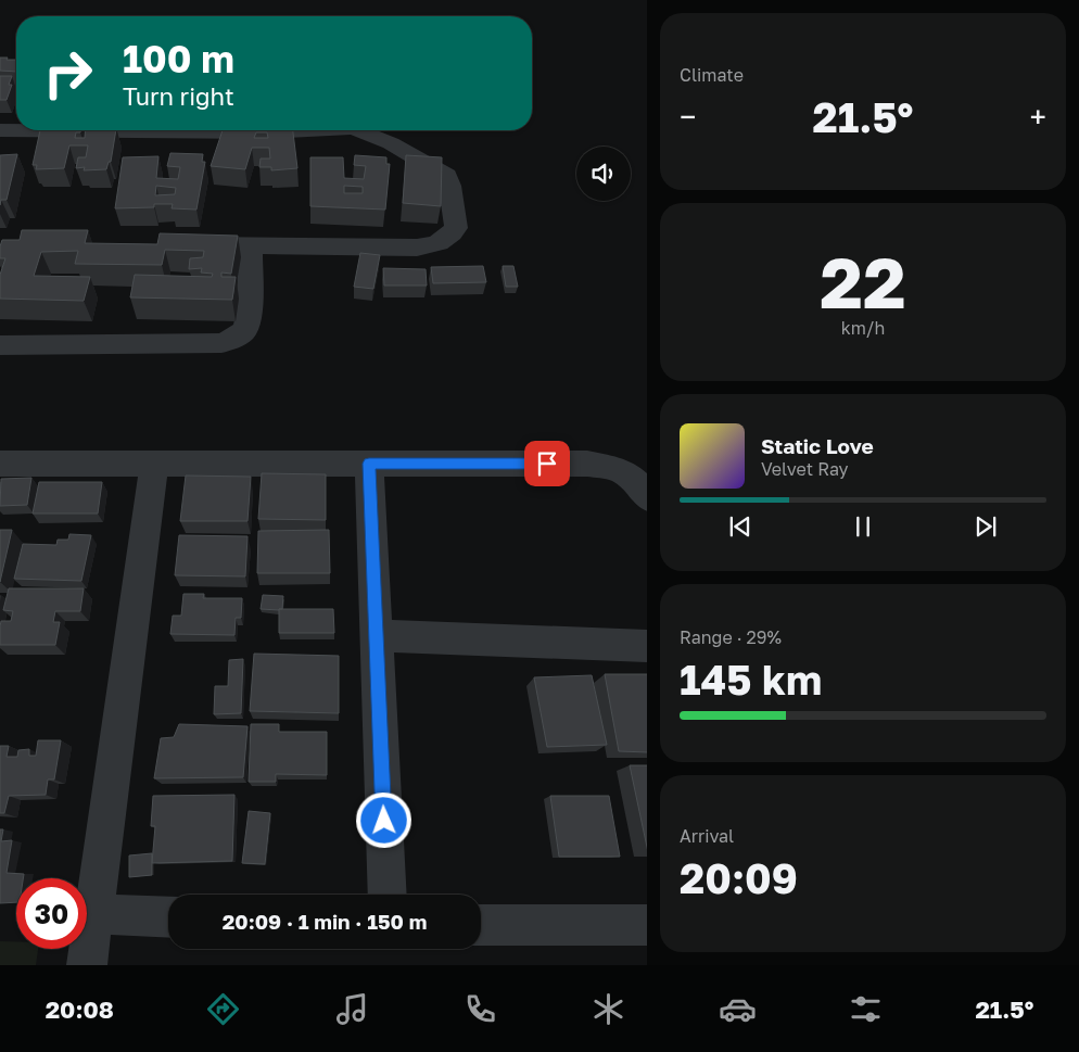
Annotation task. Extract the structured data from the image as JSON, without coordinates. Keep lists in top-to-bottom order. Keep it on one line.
{"page":{"tile":["Climate",["22","km/h"],["Range · 29%","145 km"],["Arrival","20:09"]],"turn":["100 m","Turn right"],"heat":["−","21.5°","+"],"song":["Static Love","Velvet Ray"],"limit":"30","trip":"20:09 · 1 min · 150 m","tabs":["20:08","21.5°"]}}
